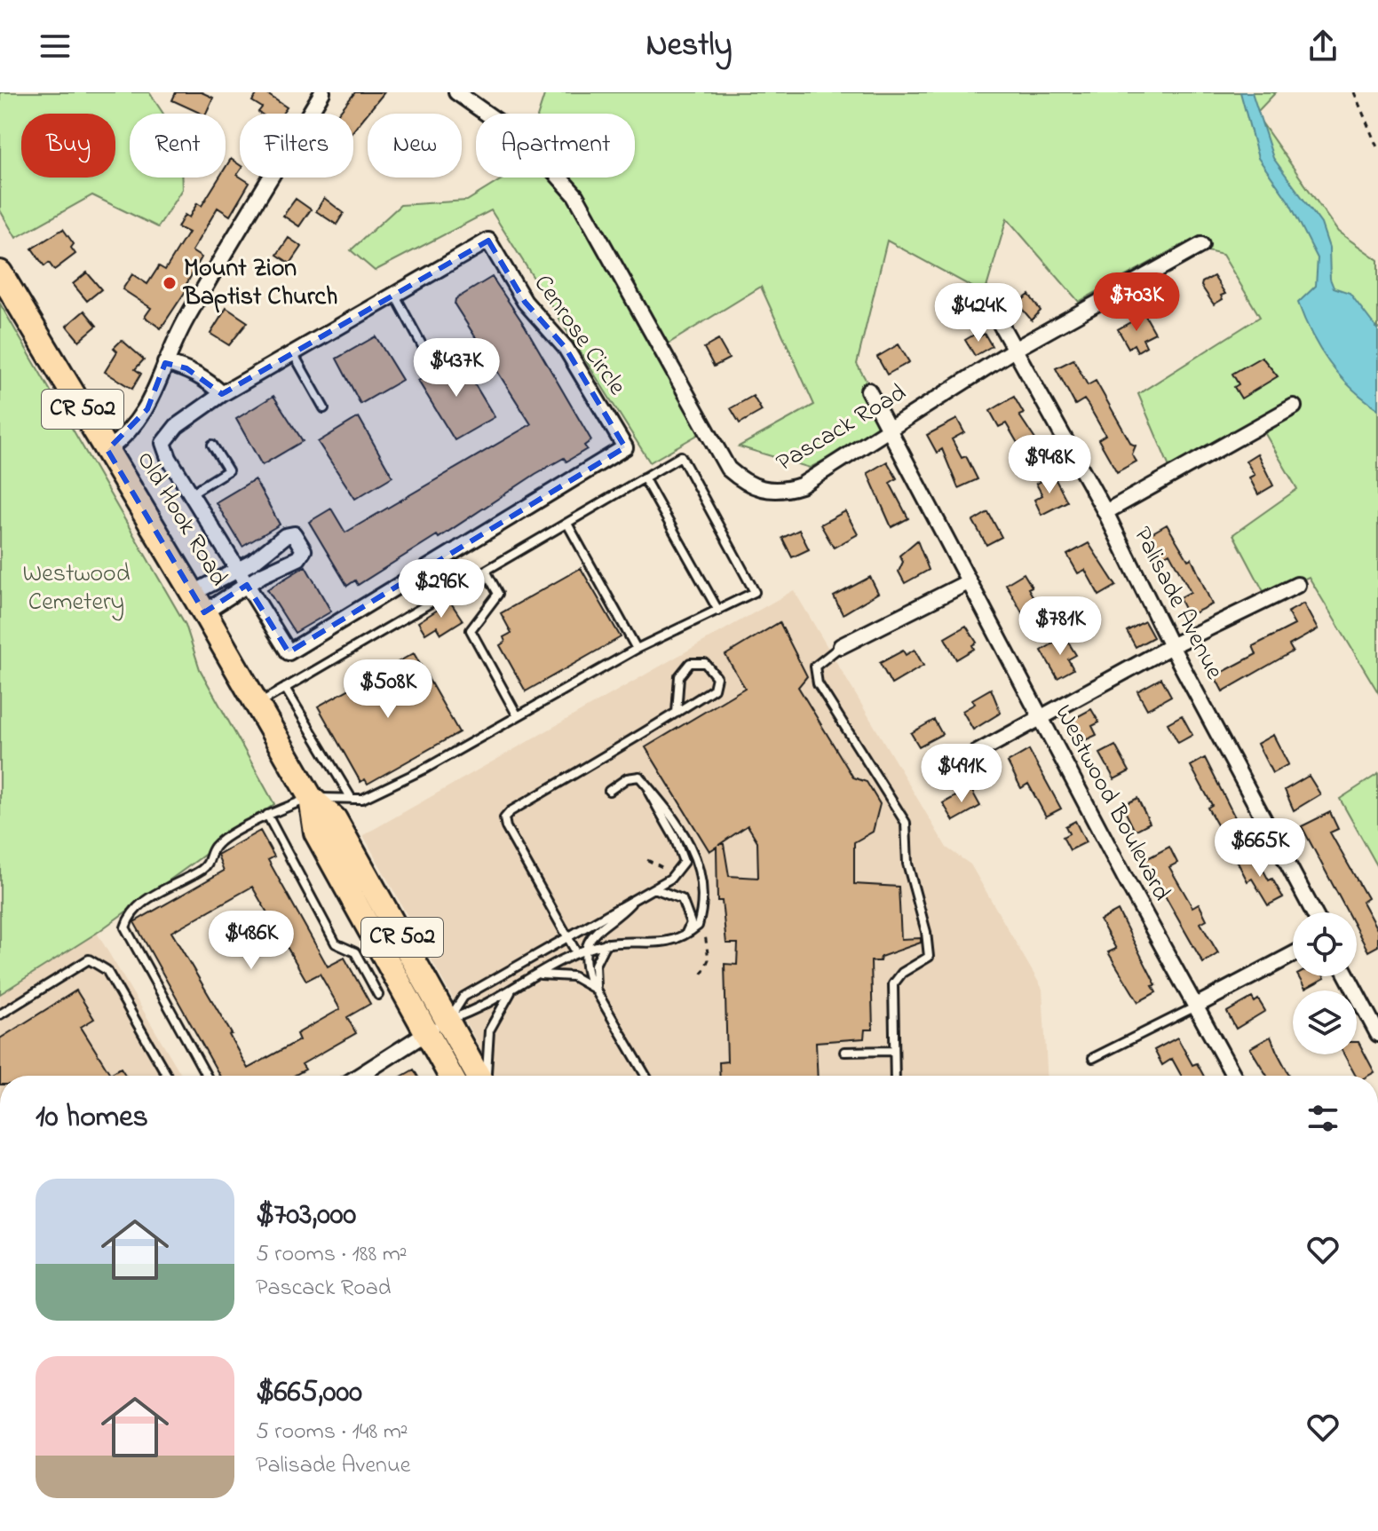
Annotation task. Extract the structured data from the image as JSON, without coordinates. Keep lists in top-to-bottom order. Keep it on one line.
{"streets":{"main road":["CR 502","Old Hook Road"],"street":["Cenrose Circle","Pascack Road","Palisade Avenue","Westwood Boulevard"]},"crossings":[["Pascack Road","Palisade Avenue"],["Pascack Road","Westwood Boulevard"]],"parks":["Westwood Cemetery"],"places":["Mount Zion Baptist Church"],"page":{"header":"Nestly","chip":["Buy","Rent","Filters","New","Apartment"],"price":["$703K","$424K","$437K","$948K","$296K","$781K","$508K","$491K","$665K","$486K"],"heading":"10 homes","list":[{"name":"$703,000","note":"5 rooms · 188 m² · Pascack Road"},{"name":"$665,000","note":"5 rooms · 148 m² · Palisade Avenue"}]}}
